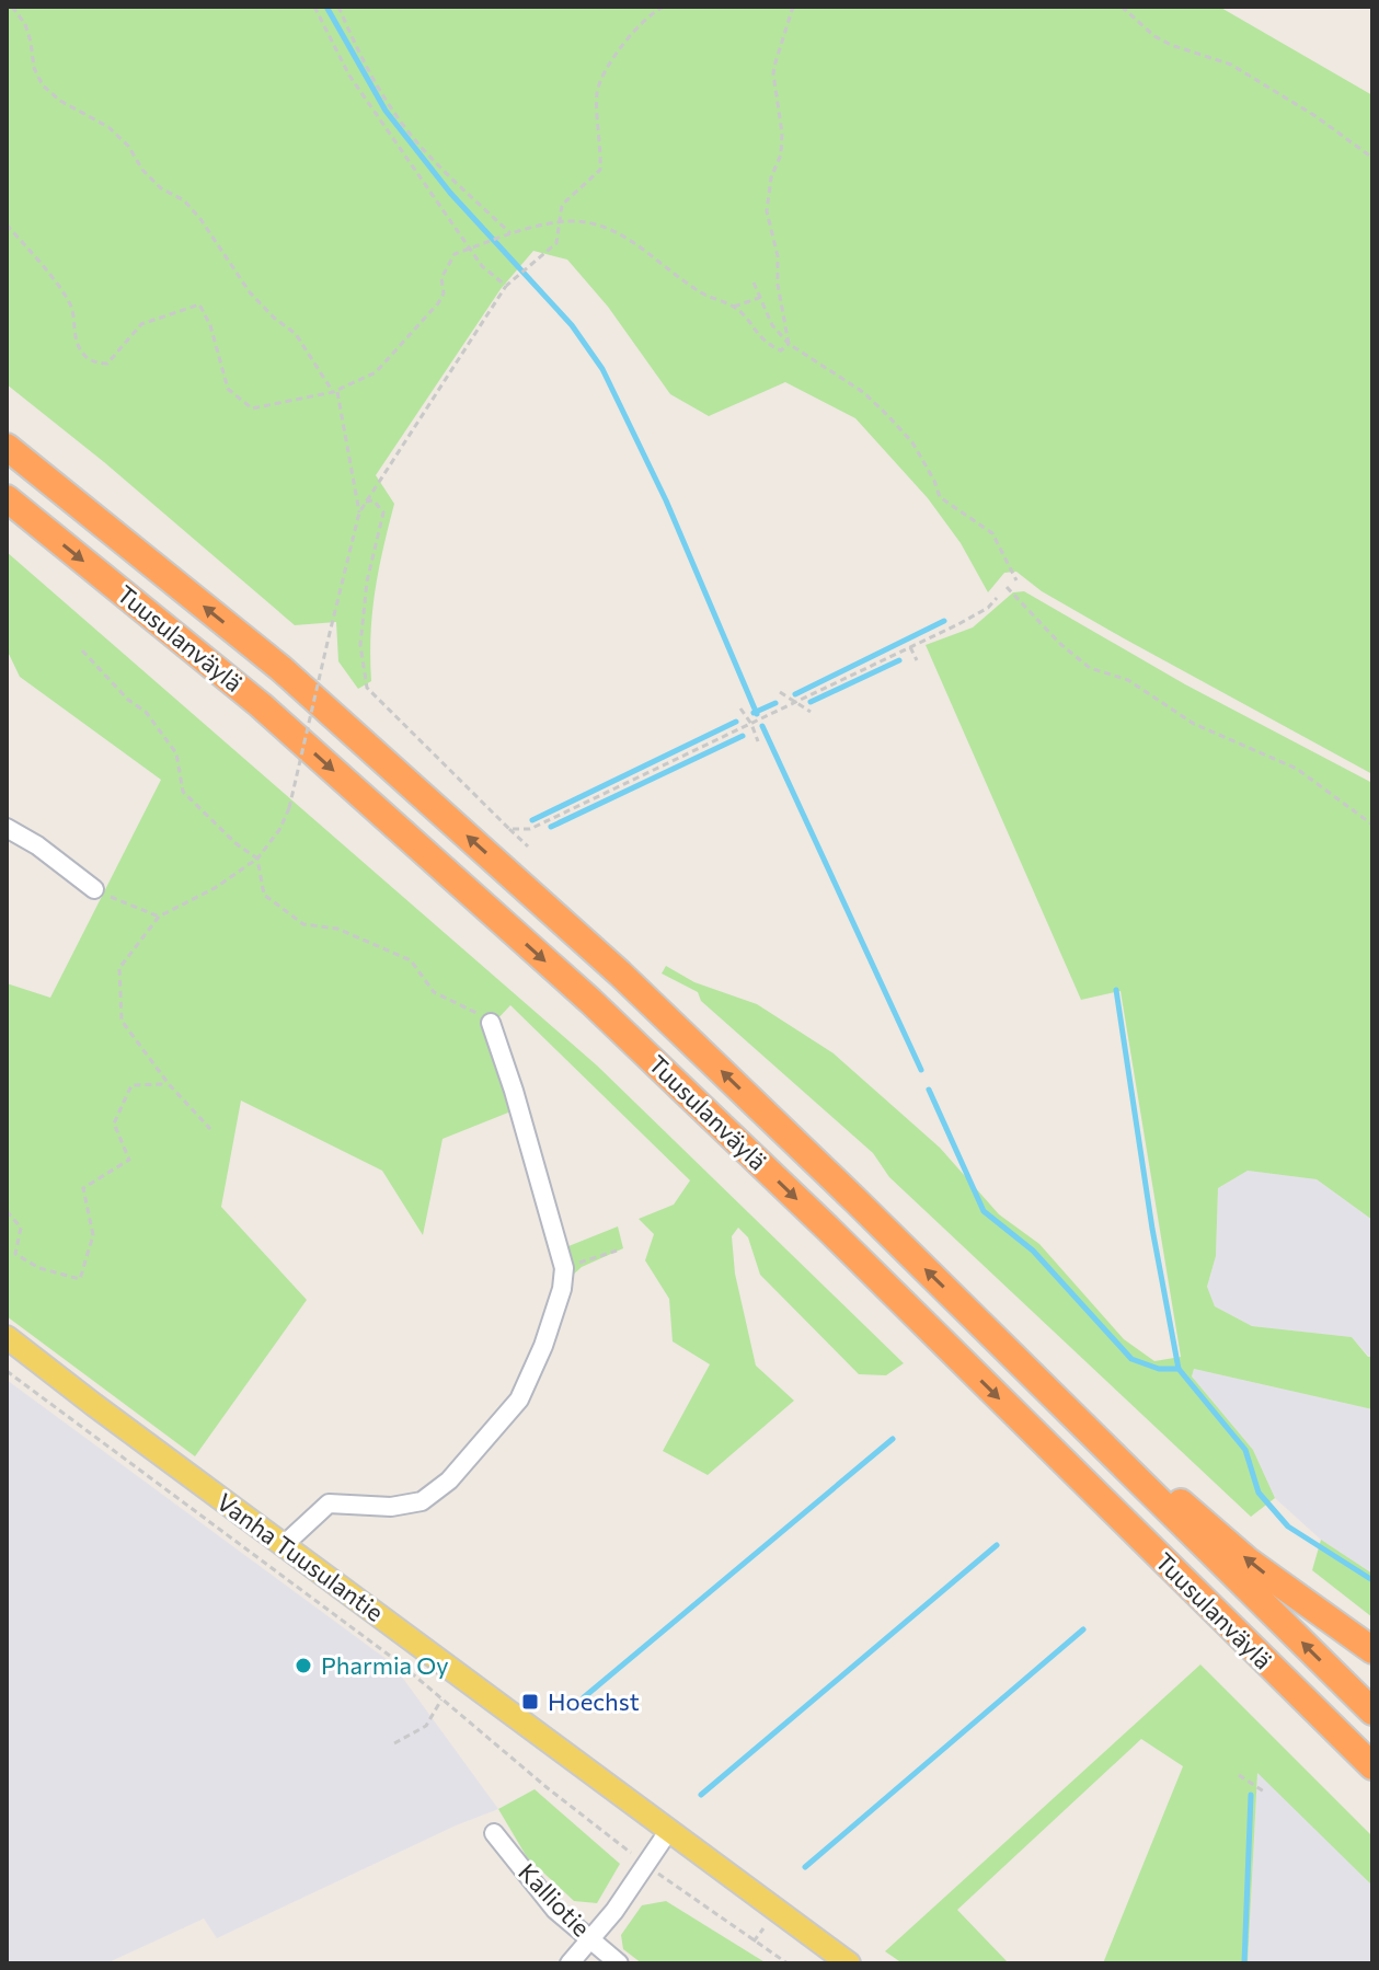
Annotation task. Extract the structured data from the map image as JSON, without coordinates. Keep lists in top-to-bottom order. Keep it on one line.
{"streets":{"highway":["Tuusulanväylä"],"main road":["Vanha Tuusulantie"],"street":["Kalliotie"]},"places":{"other":["Pharmia Oy"],"transit":["Hoechst"]}}
